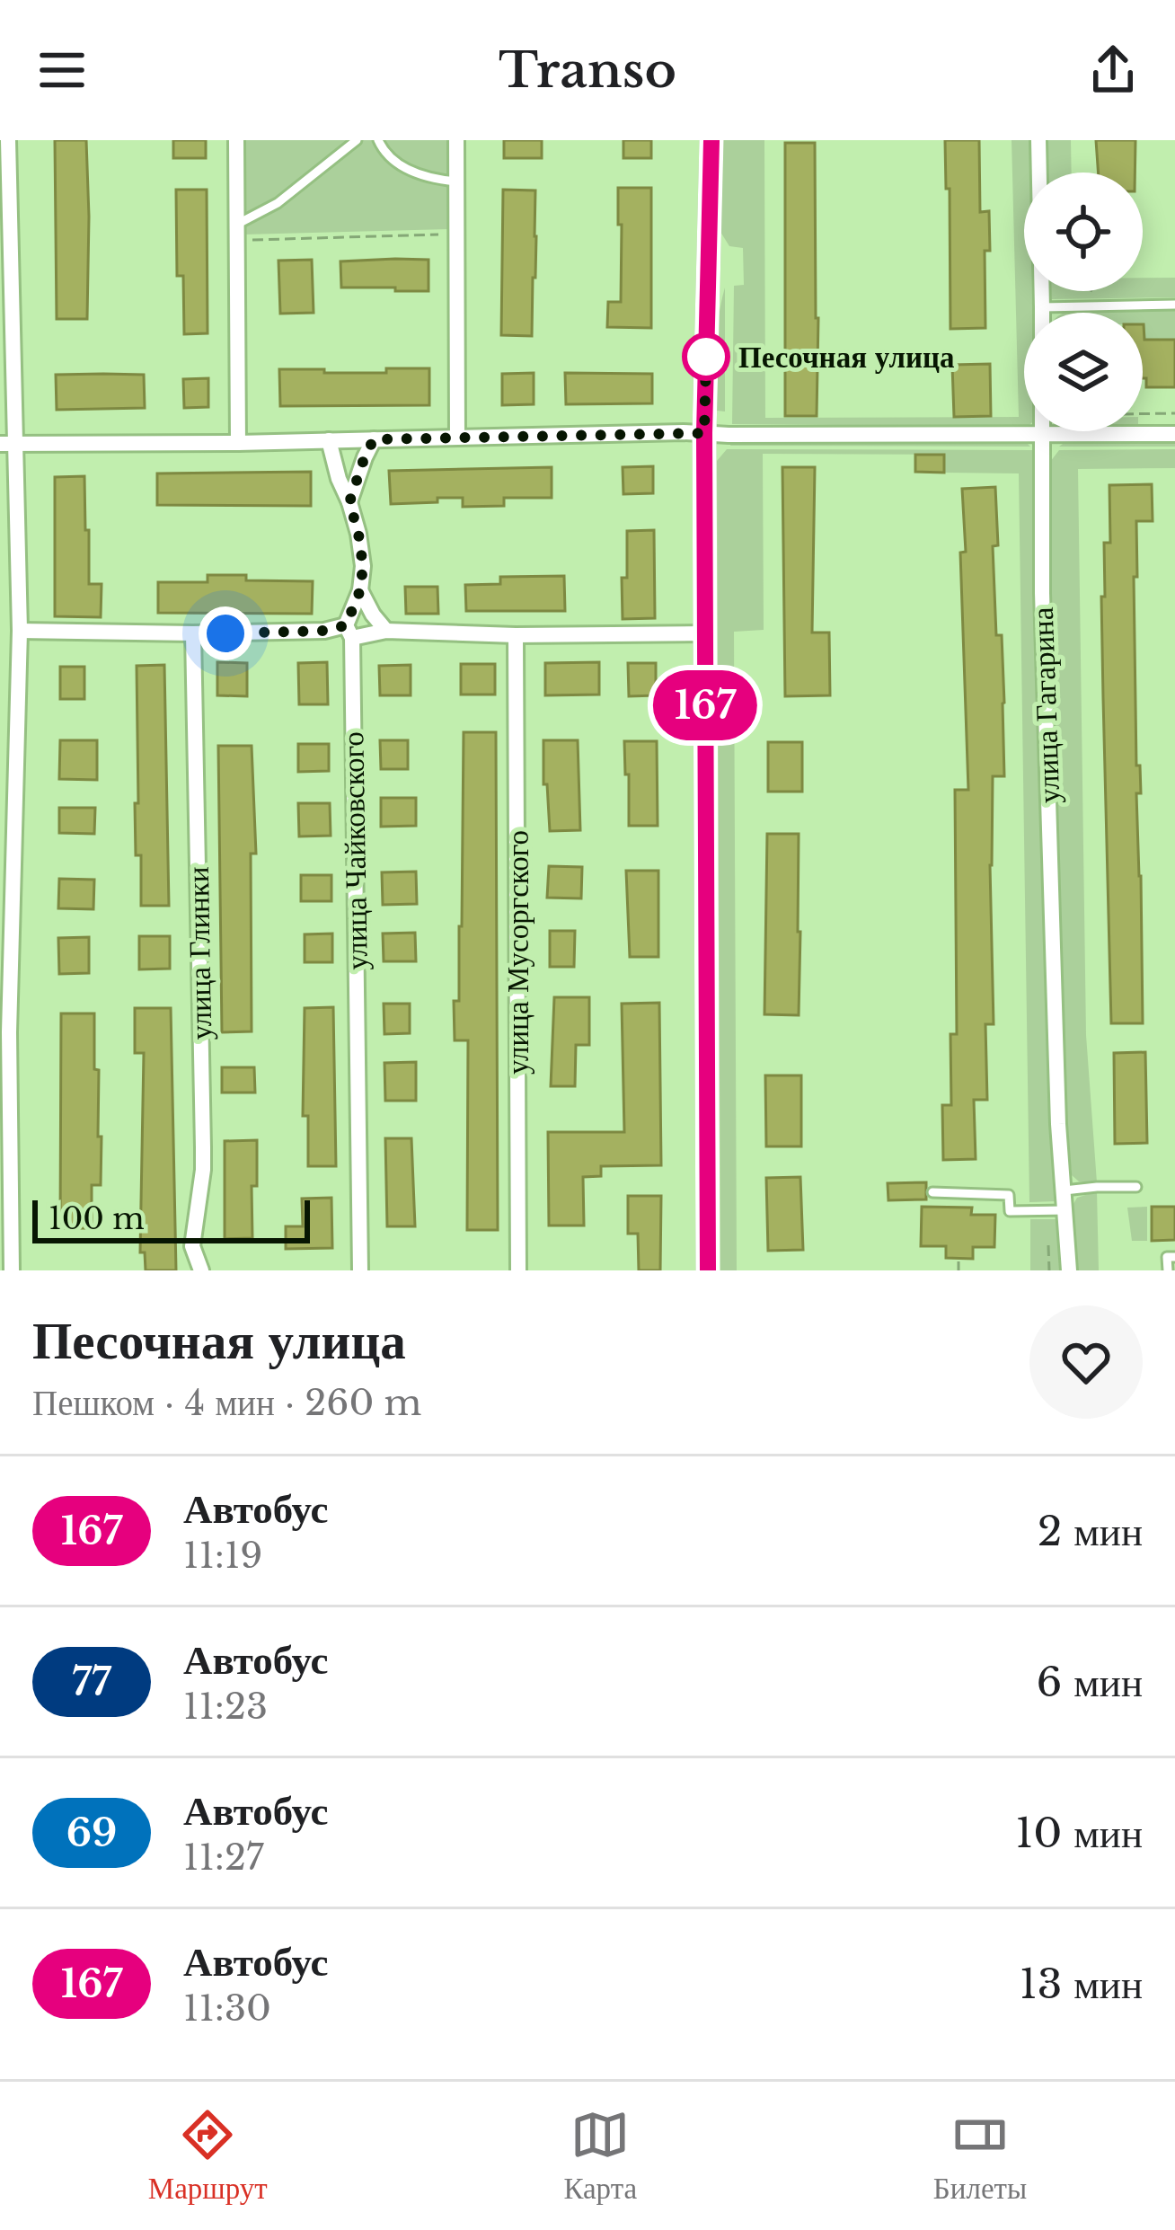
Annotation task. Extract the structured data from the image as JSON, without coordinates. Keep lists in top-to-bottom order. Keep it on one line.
{"streets":{"street":["улица Гагарина","улица Чайковского","улица Мусоргского","улица Глинки"]},"places":["Песочная улица"],"lines":["bus line 167"],"scale_bar":"100 m","page":{"header":"Transo","on_map":"167","scale":"100 m","heading":["Песочная улица","Пешком · 4 мин · 260 m"],"list":[{"mark":"167","name":"Автобус","note":"11:19","value":"2 мин"},{"mark":"77","name":"Автобус","note":"11:23","value":"6 мин"},{"mark":"69","name":"Автобус","note":"11:27","value":"10 мин"},{"mark":"167","name":"Автобус","note":"11:30","value":"13 мин"}],"tabs":["Маршрут","Карта","Билеты"]}}
